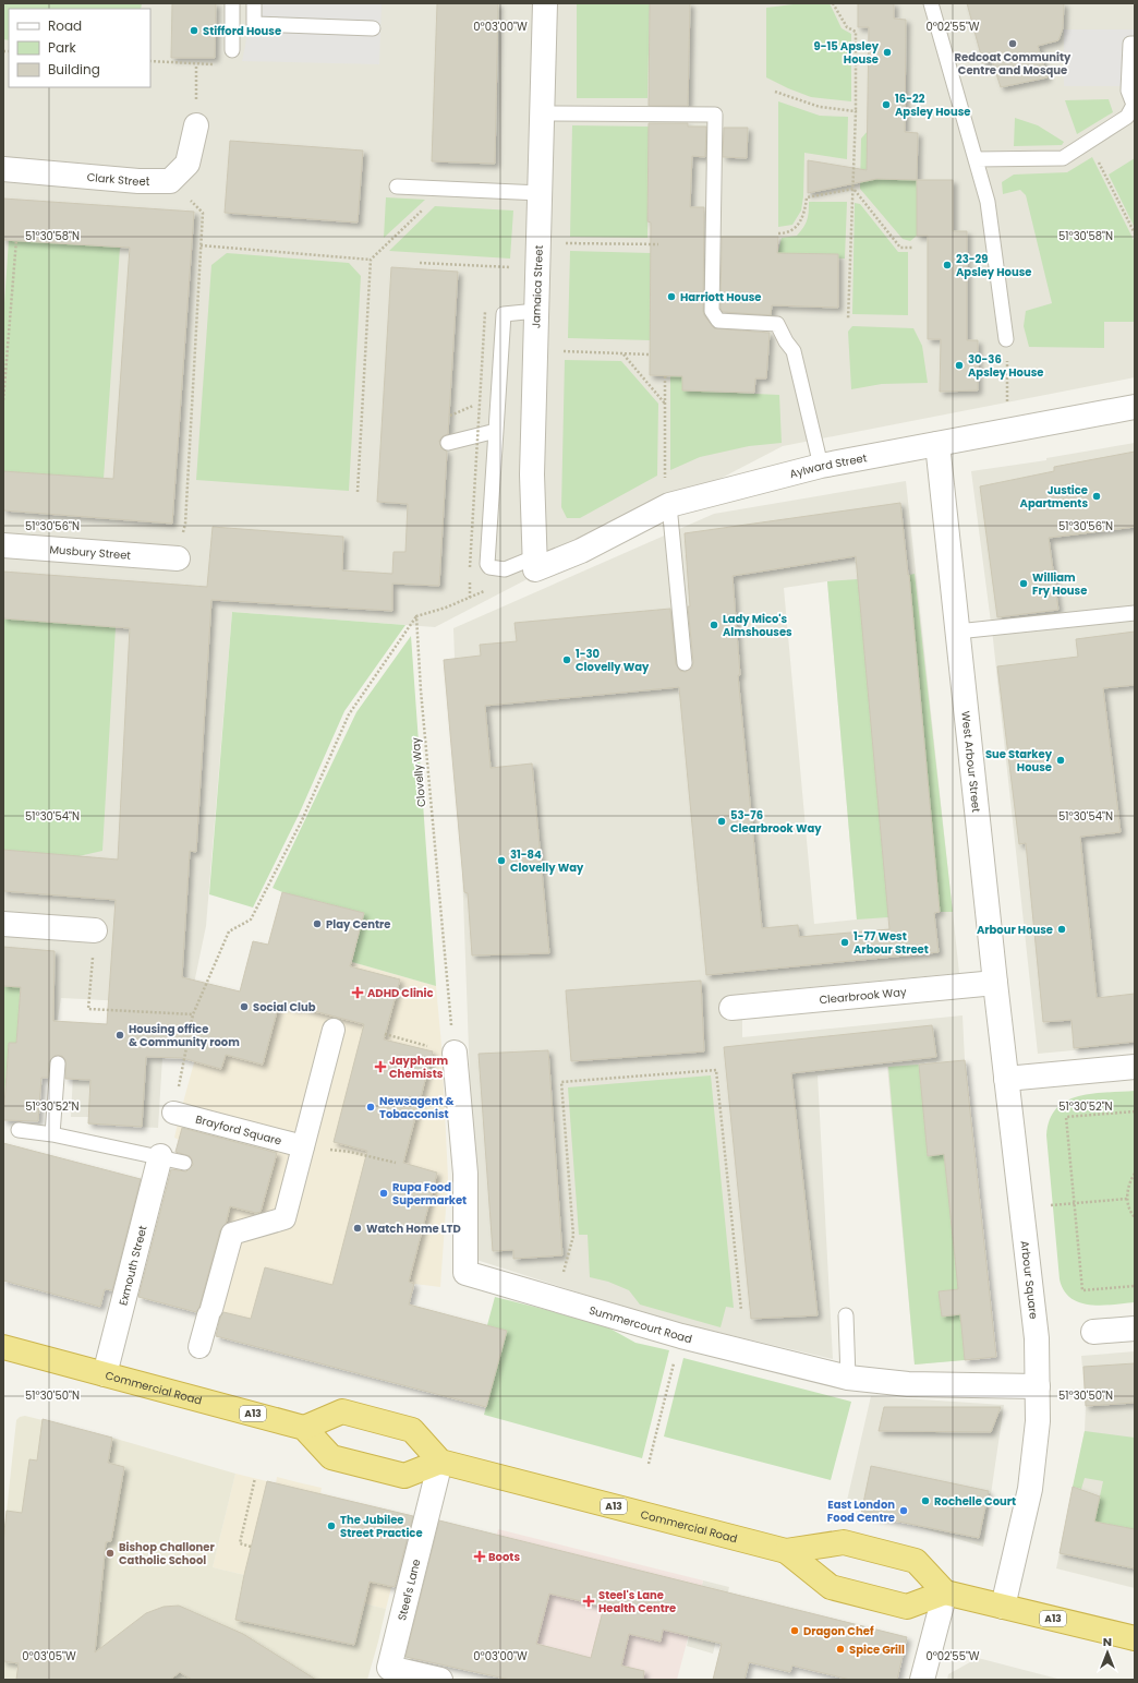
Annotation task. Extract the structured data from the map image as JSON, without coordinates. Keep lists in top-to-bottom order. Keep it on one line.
{"streets":{"highway":["Commercial Road","A13"],"street":["Clark Street","Jamaica Street","Aylward Street","Musbury Street","West Arbour Street","Clearbrook Way","Brayford Square","Exmouth Street","Arbour Square","Summercourt Road","Steel's Lane"],"path":["Clovelly Way"]},"crossings":[["Jamaica Street","Aylward Street"],["Aylward Street","West Arbour Street"],["West Arbour Street","Clearbrook Way"],["West Arbour Street","Arbour Square"],["Clovelly Way","Summercourt Road"],["Exmouth Street","Commercial Road"],["Arbour Square","Summercourt Road"],["Arbour Square","A13"],["Commercial Road","A13"],["Commercial Road","Steel's Lane"]],"places":{"other":["Stifford House","Redcoat Community Centre and Mosque","9-15 Apsley House","16-22 Apsley House","23-29 Apsley House","Harriott House","30-36 Apsley House","Justice Apartments","William Fry House","Lady Mico's Almshouses","1-30 Clovelly Way","Sue Starkey House","53-76 Clearbrook Way","31-84 Clovelly Way","Play Centre","Arbour House","1-77 West Arbour Street","Social Club","Housing office & Community room","Newsagent & Tobacconist","Rupa Food Supermarket","Watch Home LTD","Rochelle Court","East London Food Centre","The Jubilee Street Practice","Bishop Challoner Catholic School","Dragon Chef","Spice Grill"],"health":["ADHD Clinic","Jaypharm Chemists","Boots","Steel's Lane Health Centre"]},"legend":["Road","Park","Building"],"north":"top","coordinates":["0°03'00\"W","0°02'55\"W","51°30'58\"N","51°30'56\"N","51°30'54\"N","51°30'52\"N","51°30'50\"N","0°03'05\"W"]}
